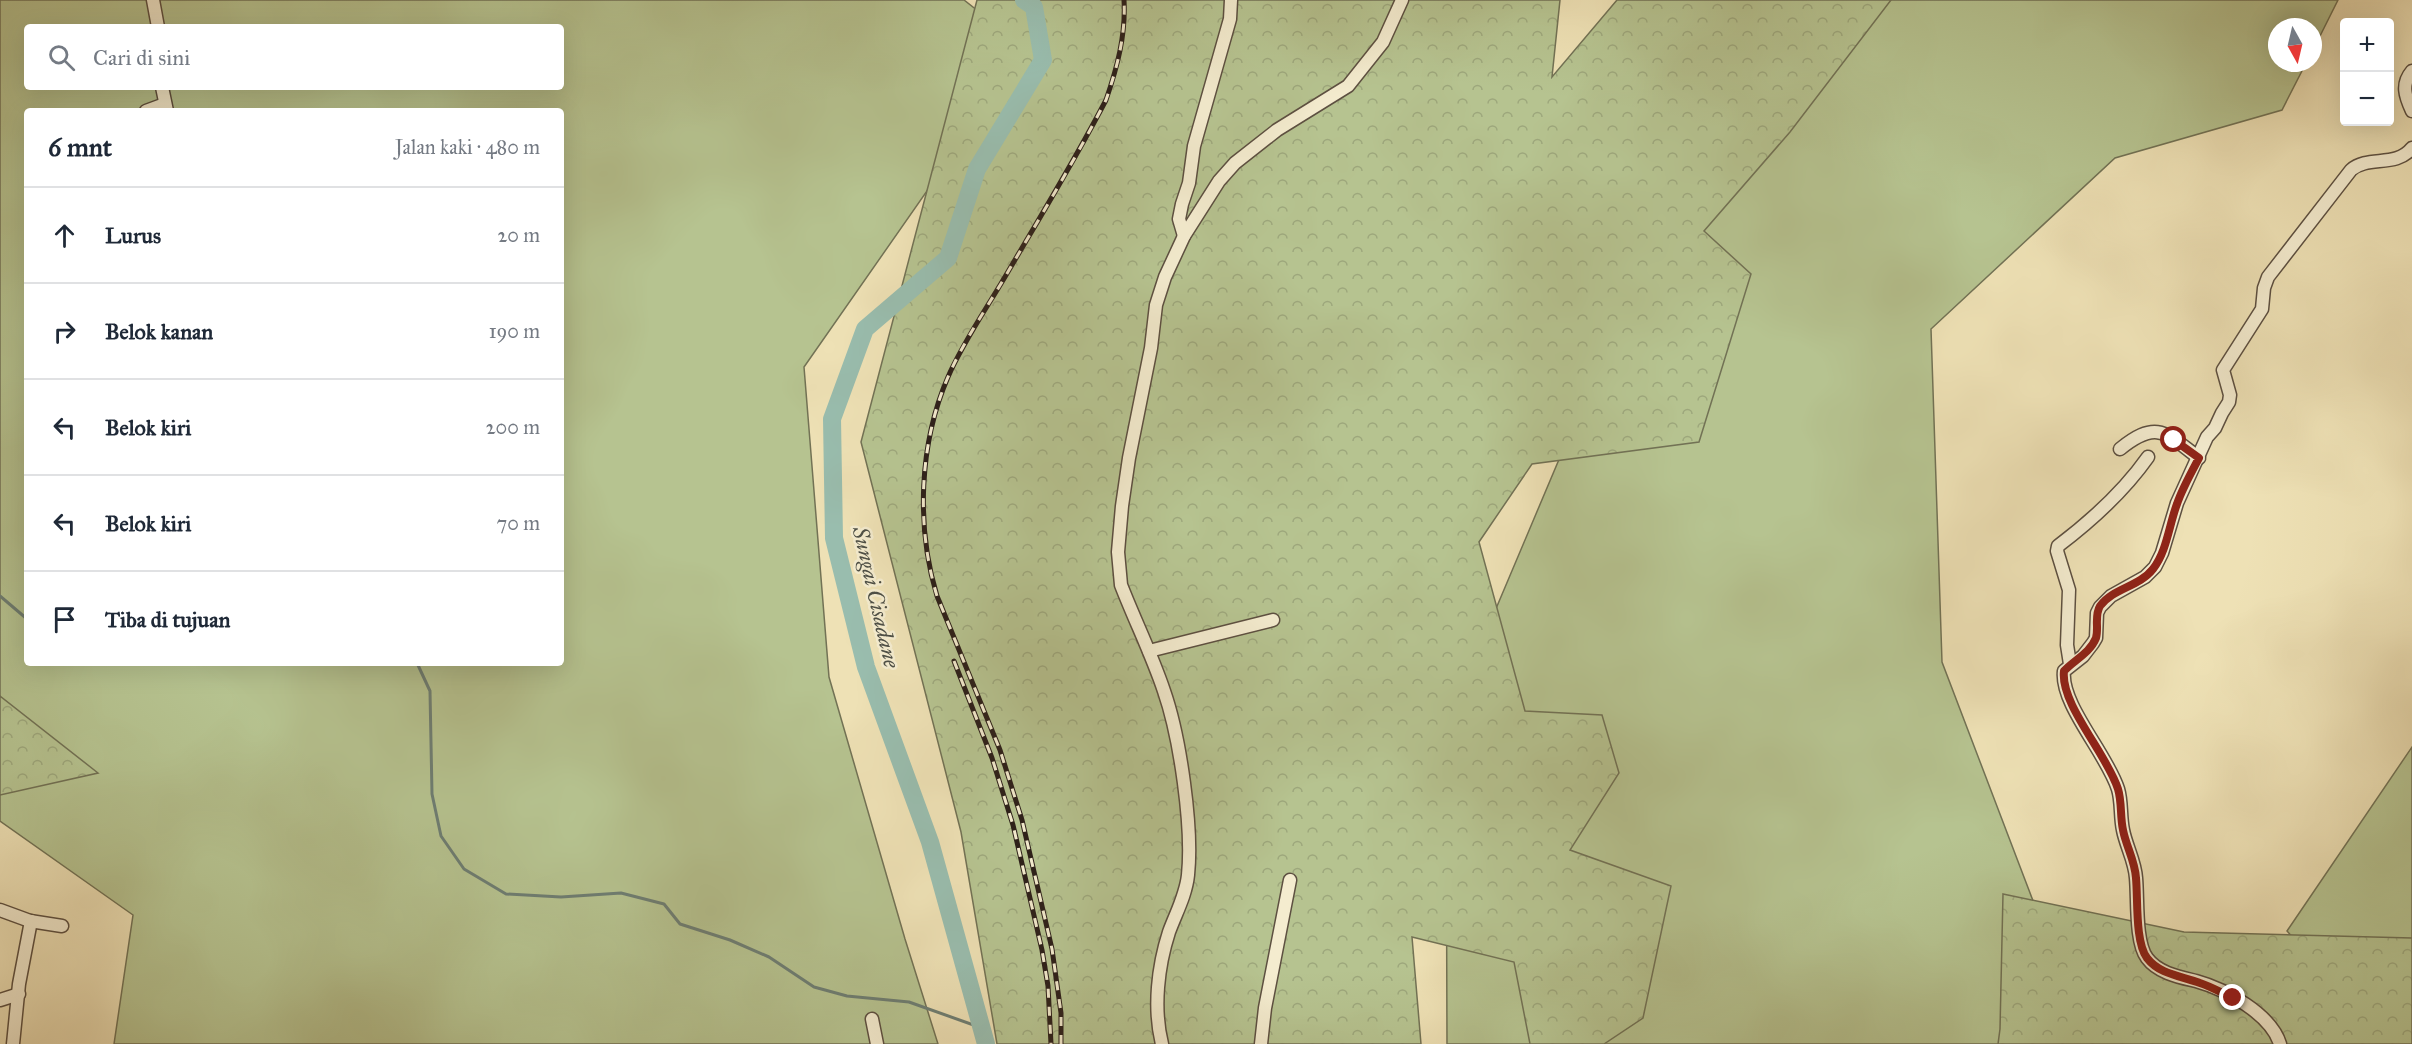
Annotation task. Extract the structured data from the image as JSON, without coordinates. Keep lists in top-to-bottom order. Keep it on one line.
{"water":["Sungai Cisadane"],"north":"bottom","page":{"map_buttons":["+","−"],"search":"Cari di sini","heading":["6 mnt","Jalan kaki · 480 m"],"list":[["Lurus","20 m"],["Belok kanan","190 m"],["Belok kiri","200 m"],["Belok kiri","70 m"],"Tiba di tujuan"]}}
